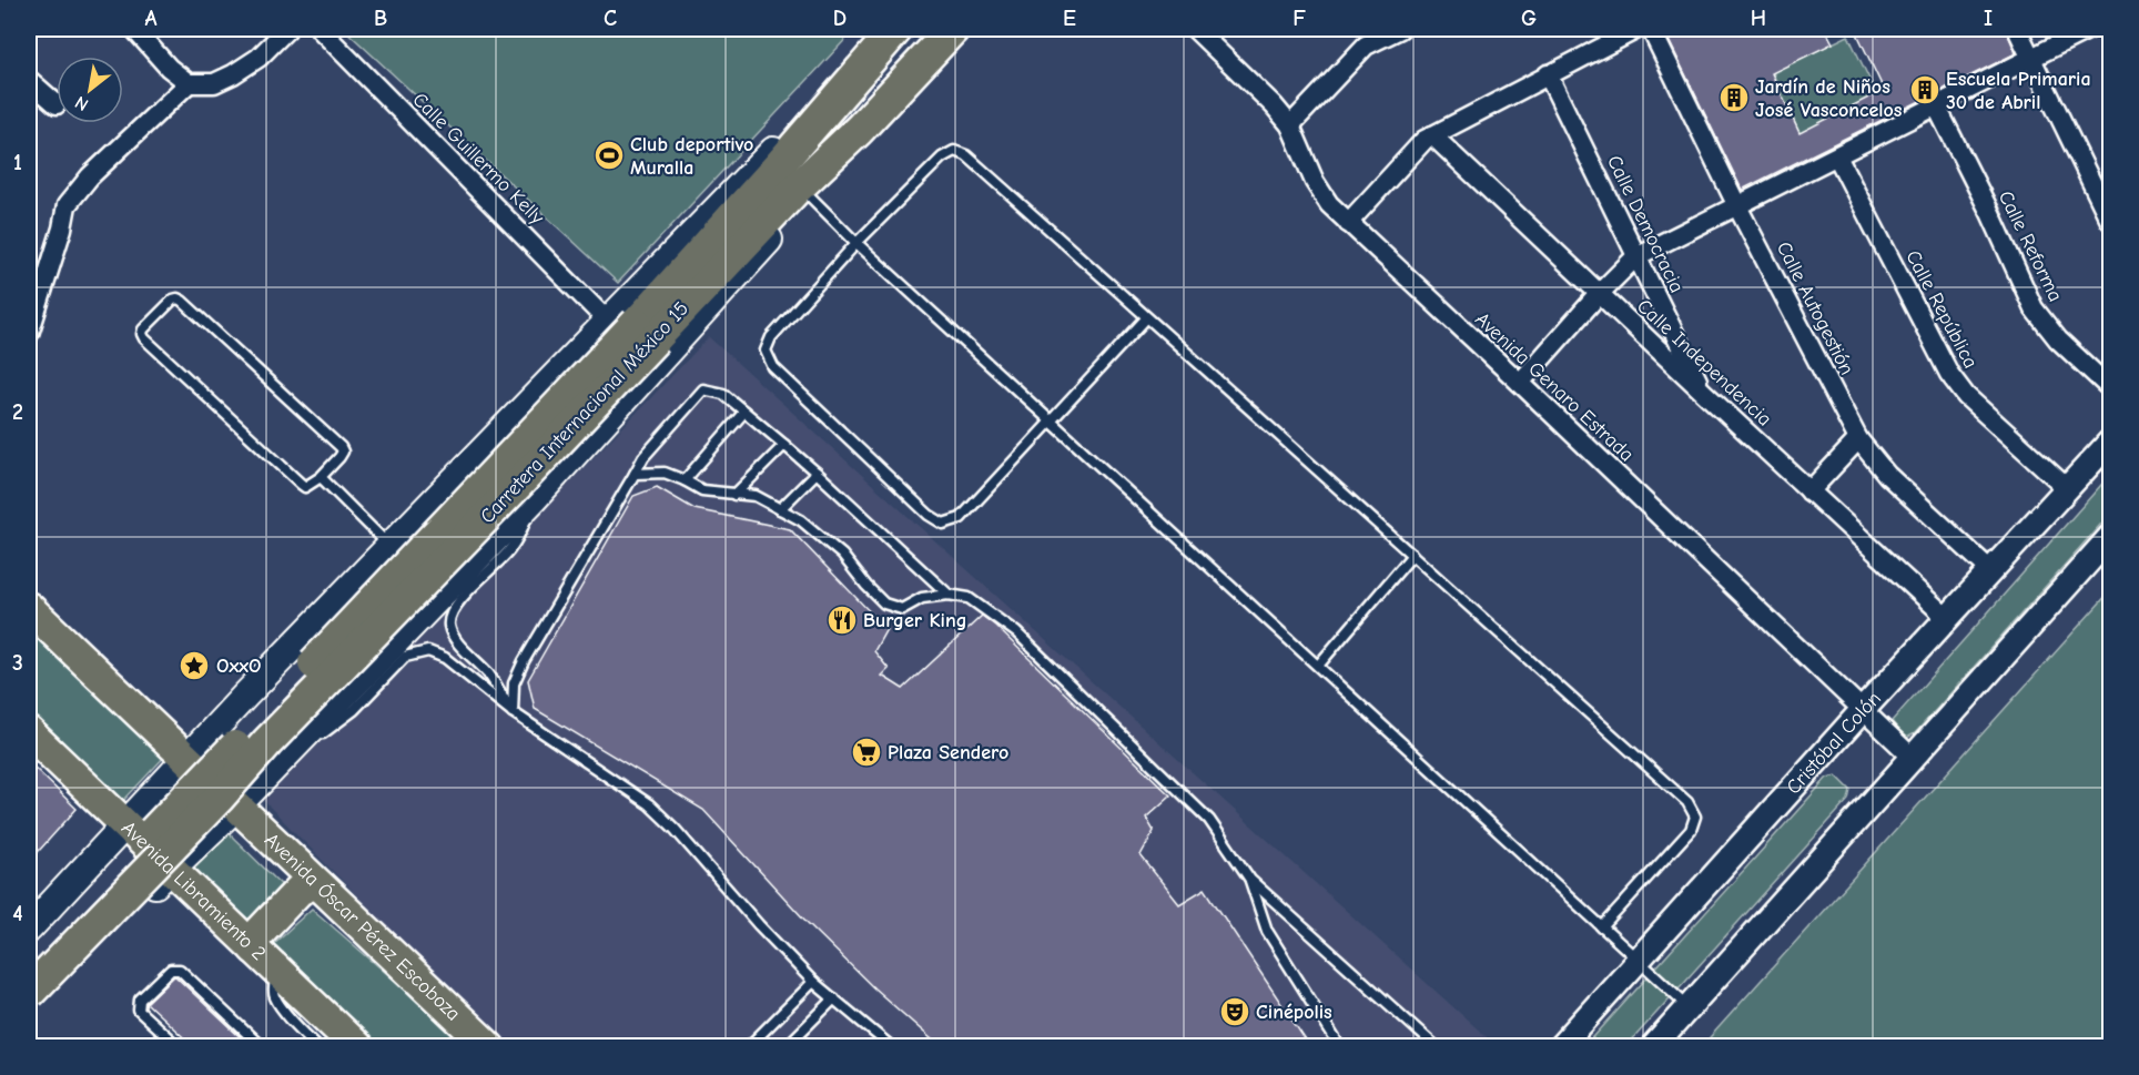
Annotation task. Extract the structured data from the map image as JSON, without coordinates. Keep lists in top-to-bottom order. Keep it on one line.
{"streets":{"highway":["Carretera Internacional México 15"],"main road":["Avenida Libramiento 2","Avenida Óscar Pérez Escoboza"],"street":["Calle Guillermo Kelly","Calle Democracia","Calle Reforma","Calle Autogestión","Calle República","Calle Independencia","Avenida Genaro Estrada","Cristóbal Colón"]},"crossings":[["Calle Guillermo Kelly","Carretera Internacional México 15"],["Calle Democracia","Calle Independencia"],["Calle Autogestión","Cristóbal Colón"],["Calle República","Cristóbal Colón"],["Calle Independencia","Cristóbal Colón"],["Avenida Genaro Estrada","Cristóbal Colón"],["Carretera Internacional México 15","Avenida Óscar Pérez Escoboza"]],"places":{"building":["Escuela Primaria 30 de Abril","Jardín de Niños José Vasconcelos"],"sports":["Club deportivo Muralla"],"restaurant":["Burger King"],"place":["OxxO"],"supermarket":["Plaza Sendero"],"theatre":["Cinépolis"]},"north":"bottom left","grid":{"columns":["A","B","C","D","E","F","G","H","I"],"rows":["1","2","3","4"]}}
